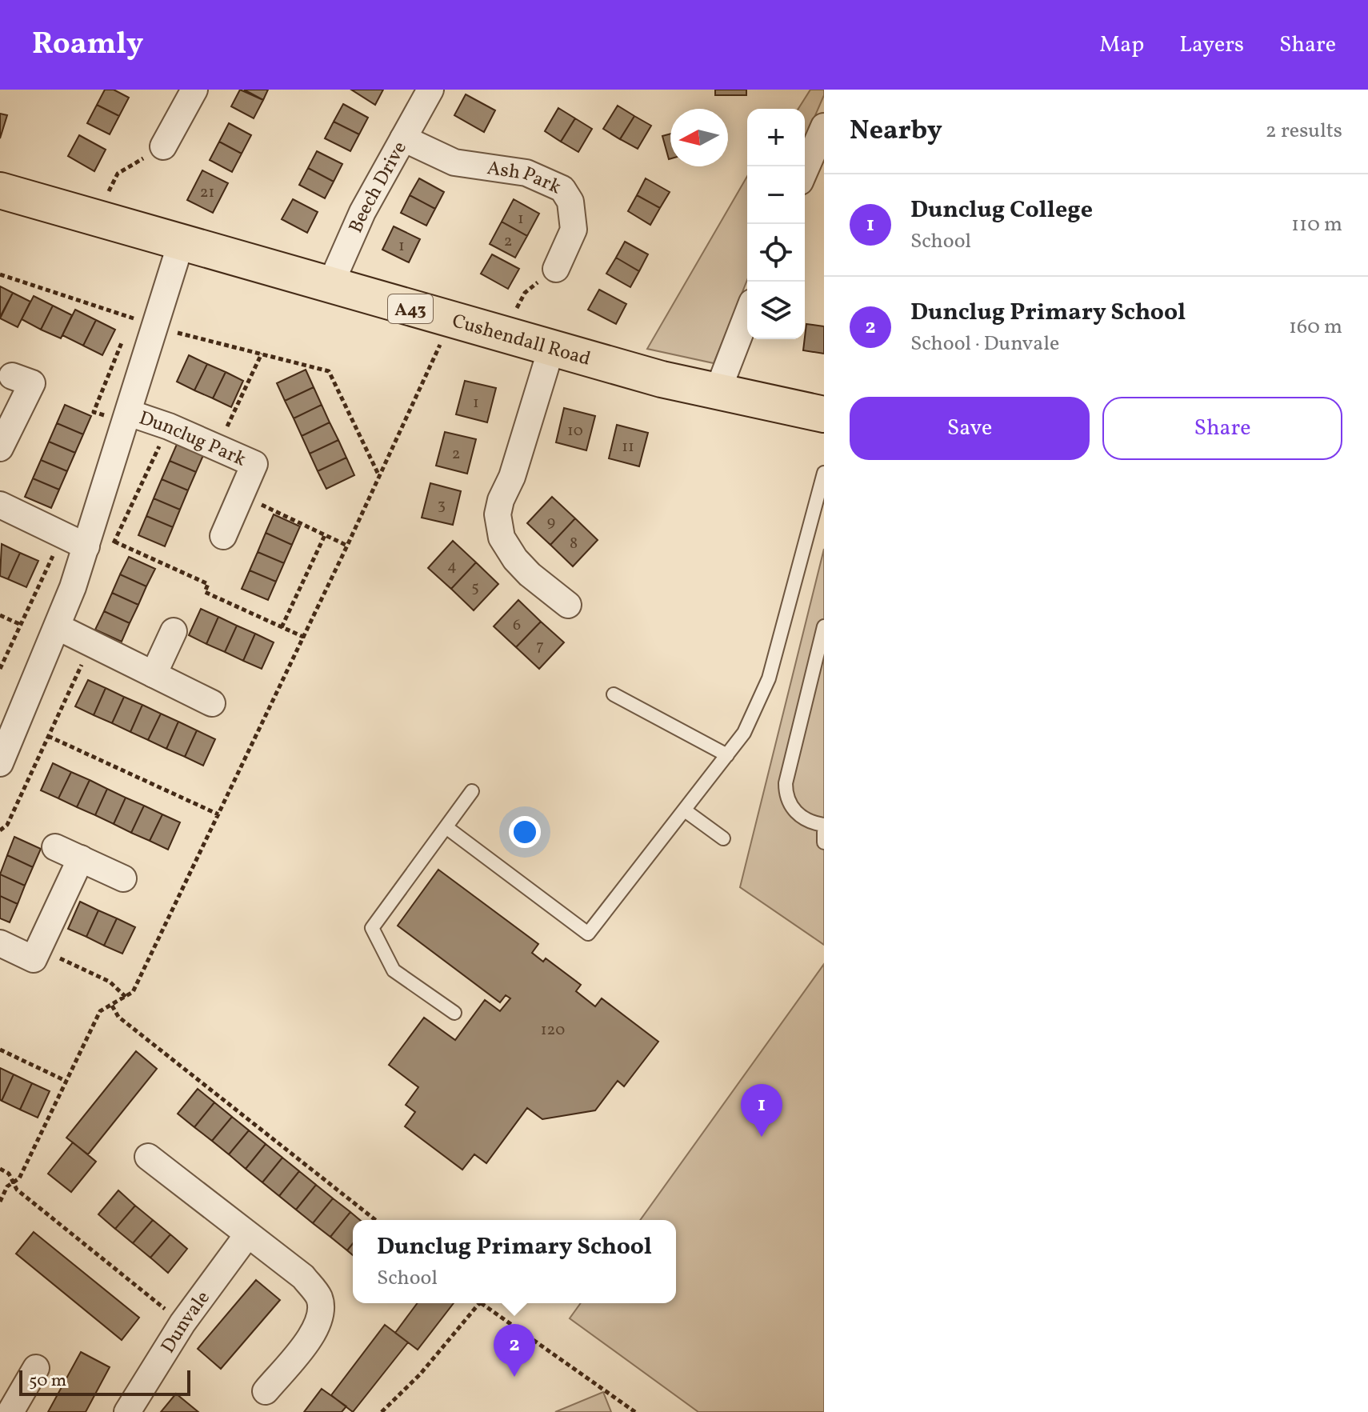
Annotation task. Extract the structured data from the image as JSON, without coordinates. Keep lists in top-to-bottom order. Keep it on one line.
{"streets":{"main road":["A43","Cushendall Road"],"street":["Ash Park","Beech Drive","Dunclug Park","Dunvale"]},"crossings":[["Ash Park","Beech Drive"],["Beech Drive","Cushendall Road"],["Cushendall Road","Dunclug Park"]],"house_numbers":["21","1","2","1","1","10","11","2","3","9","8","4","5","6","7","120"],"scale_bar":"50 m","north":"left","page":{"header":"Roamly","nav":["Map","Layers","Share"],"heading":["Nearby","2 results"],"map_buttons":["+","−"],"list":[{"mark":"1","name":"Dunclug College","note":"School","value":"110 m"},{"mark":"2","name":"Dunclug Primary School","note":"School · Dunvale","value":"160 m"}],"buttons":["Save","Share"],"pins":["1","2"],"popup":["Dunclug Primary School","School"],"scale":"50 m"}}
